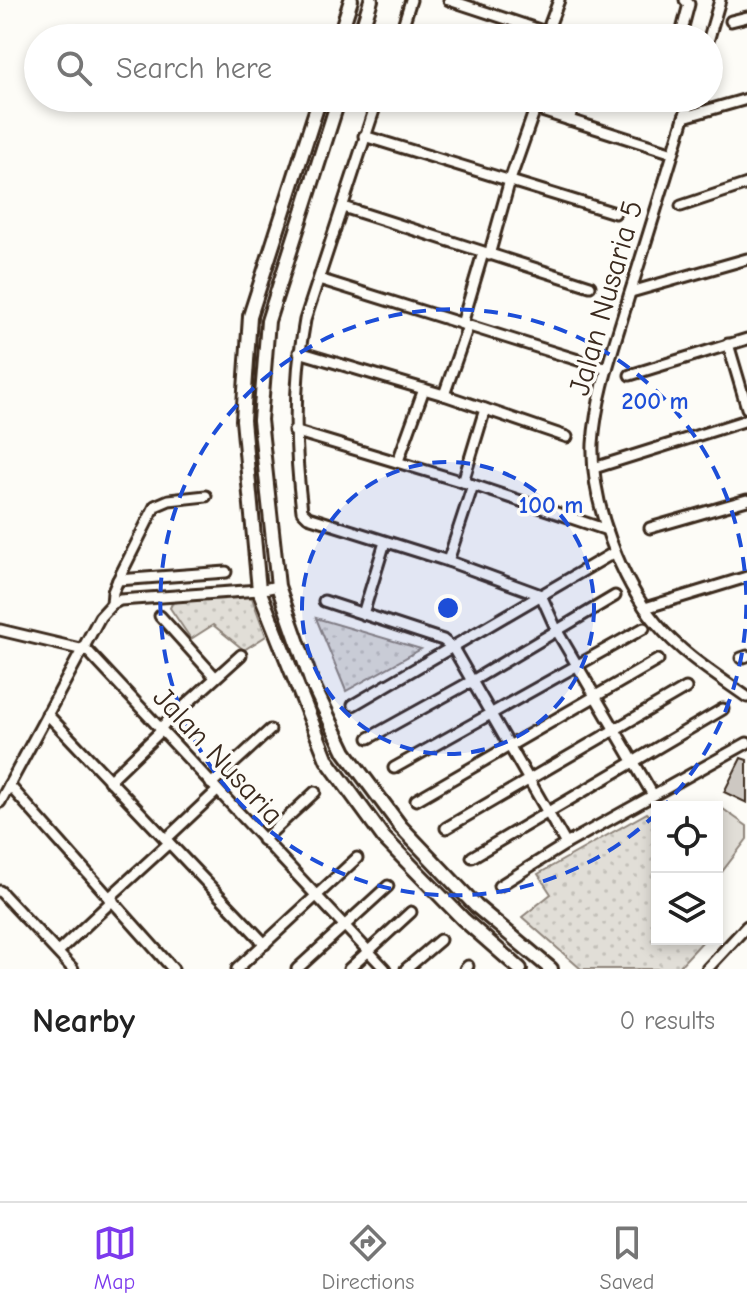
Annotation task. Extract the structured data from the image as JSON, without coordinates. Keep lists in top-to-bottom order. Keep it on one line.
{"streets":{"street":["Jalan Nusaria 5","Jalan Nusaria"]},"page":{"search":"Search here","heading":["Nearby","0 results"],"nav":["Map","Directions","Saved"]},"rings":["200 m","100 m"]}
